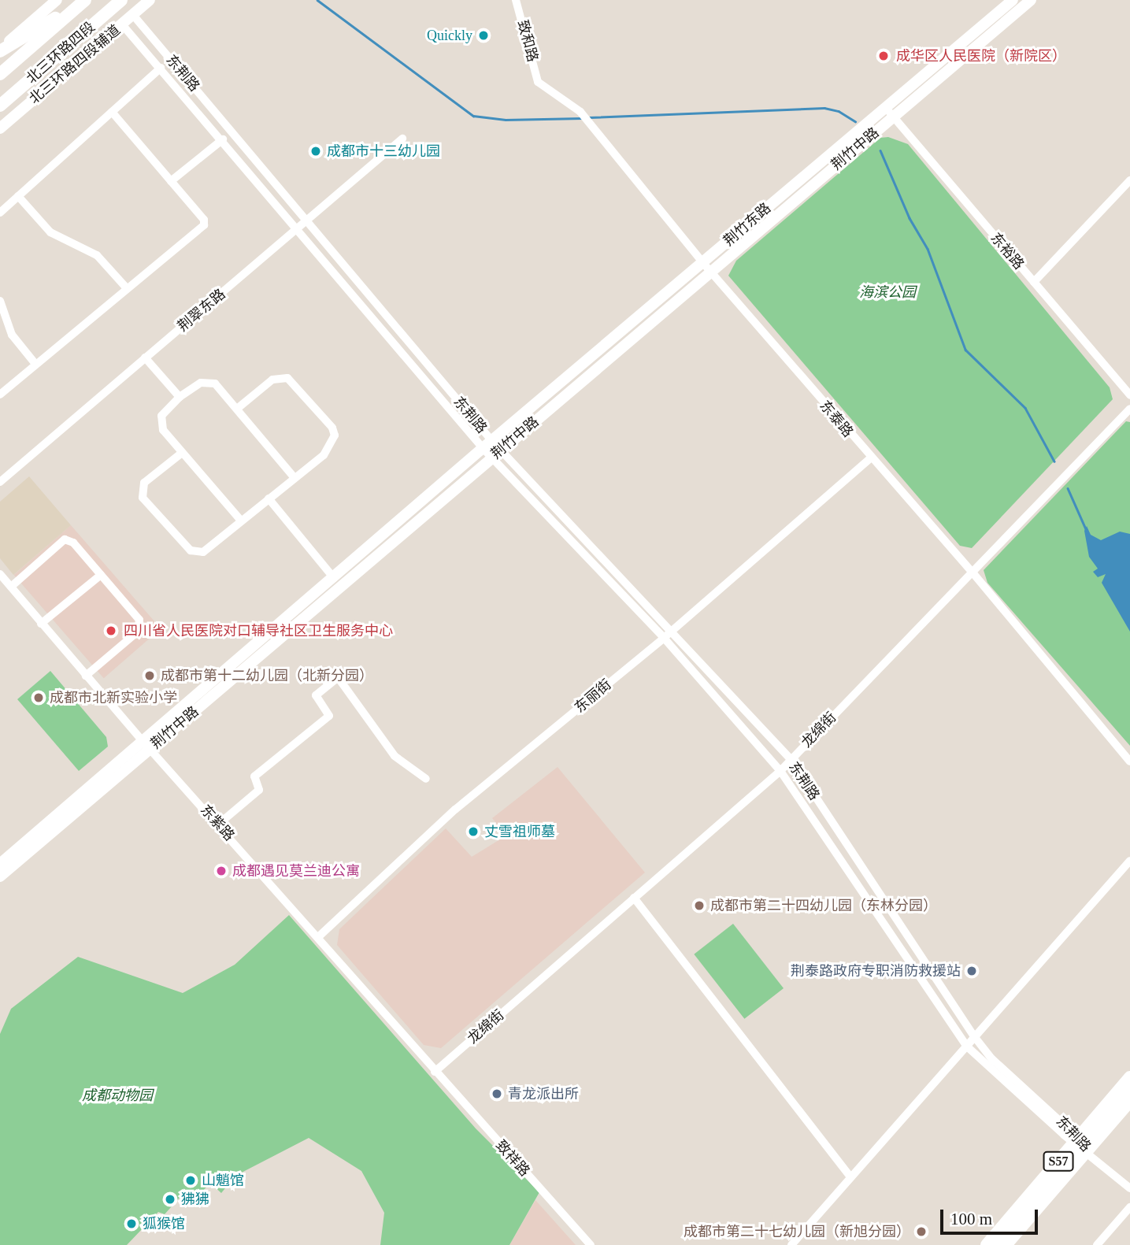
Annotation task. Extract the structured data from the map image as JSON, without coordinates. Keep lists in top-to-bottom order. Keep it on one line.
{"streets":{"highway":["北三环路四段","S57"],"main road":["北三环路四段辅道","荆竹中路","荆竹东路"],"street":["致和路","东荆路","东裕路","荆翠东路","东泰路","东丽街","龙绵街","东紫路","致祥路"]},"crossings":[["致和路","东泰路"],["北三环路四段辅道","东荆路"],["东荆路","荆竹中路"],["东荆路","荆竹东路"],["东荆路","荆翠东路"],["东荆路","东丽街"],["东荆路","龙绵街"],["荆竹中路","荆竹东路"],["荆竹中路","东裕路"],["荆竹中路","东泰路"],["荆竹中路","东紫路"],["荆竹东路","东裕路"],["荆竹东路","东泰路"],["东泰路","东丽街"],["东泰路","龙绵街"],["东丽街","东紫路"],["龙绵街","东紫路"],["龙绵街","致祥路"],["东紫路","致祥路"]],"parks":["海滨公园","成都动物园"],"places":["Quickly","成华区人民医院（新院区）","成都市十三幼儿园","四川省人民医院对口辅导社区卫生服务中心","成都市第十二幼儿园（北新分园）","成都市北新实验小学","丈雪祖师墓","成都遇见莫兰迪公寓","成都市第二十四幼儿园（东林分园）","荆泰路政府专职消防救援站","青龙派出所","山魈馆","狒狒","狐猴馆","成都市第二十七幼儿园（新旭分园）"],"scale_bar":"100 m"}
